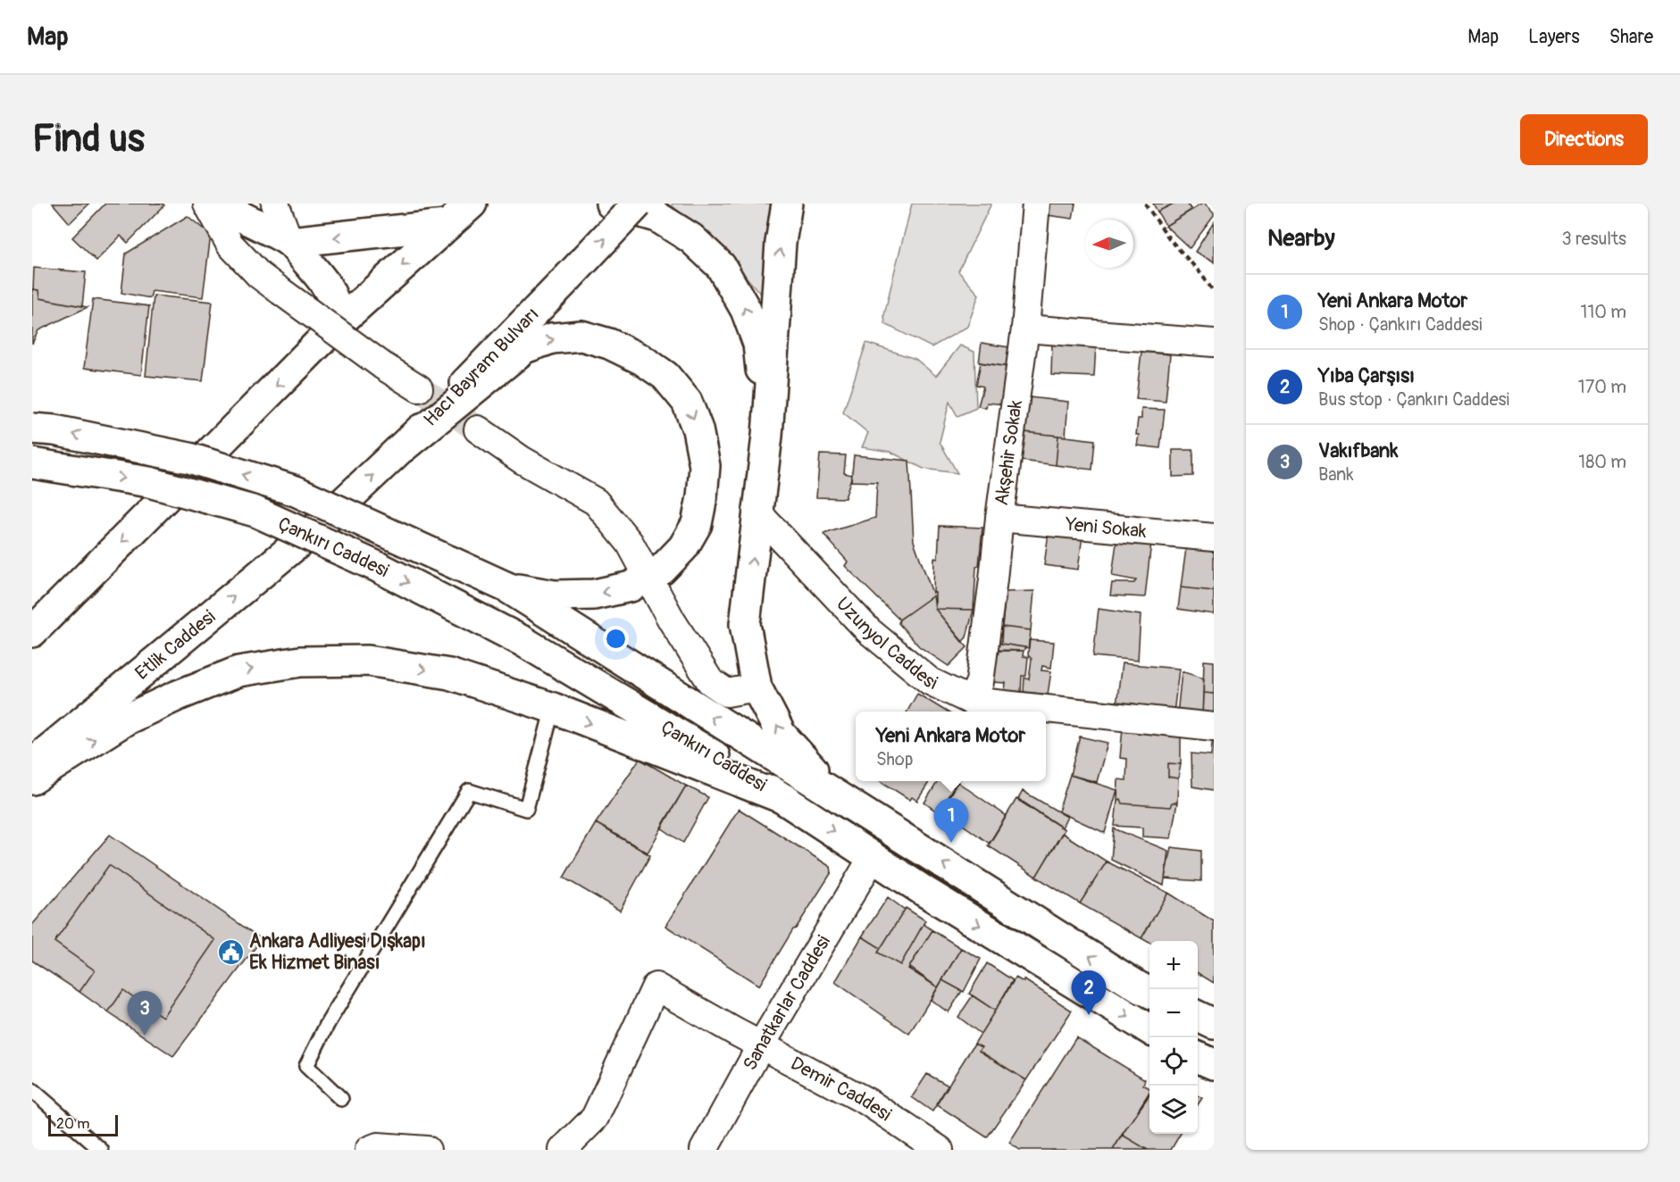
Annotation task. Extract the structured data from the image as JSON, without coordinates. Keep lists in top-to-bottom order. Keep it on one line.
{"streets":{"main road":["Hacı Bayram Bulvarı","Çankırı Caddesi","Etlik Caddesi"],"street":["Akşehir Sokak","Yeni Sokak","Uzunyol Caddesi","Sanatkarlar Caddesi","Demir Caddesi"]},"crossings":[["Hacı Bayram Bulvarı","Etlik Caddesi"],["Akşehir Sokak","Yeni Sokak"],["Akşehir Sokak","Uzunyol Caddesi"],["Çankırı Caddesi","Sanatkarlar Caddesi"],["Sanatkarlar Caddesi","Demir Caddesi"]],"places":{"public building":["Ankara Adliyesi Dışkapı Ek Hizmet Binası"]},"scale_bar":"20 m","north":"left","page":{"header":"Map","nav":["Map","Layers","Share"],"buttons":"Directions","title":"Find us","heading":["Nearby","3 results"],"list":[{"mark":"1","name":"Yeni Ankara Motor","note":"Shop · Çankırı Caddesi","value":"110 m"},{"mark":"2","name":"Yıba Çarşısı","note":"Bus stop · Çankırı Caddesi","value":"170 m"},{"mark":"3","name":"Vakıfbank","note":"Bank","value":"180 m"}],"popup":["Yeni Ankara Motor","Shop"],"pins":["1","2","3"],"map_buttons":["+","−"],"scale":"20 m"}}
